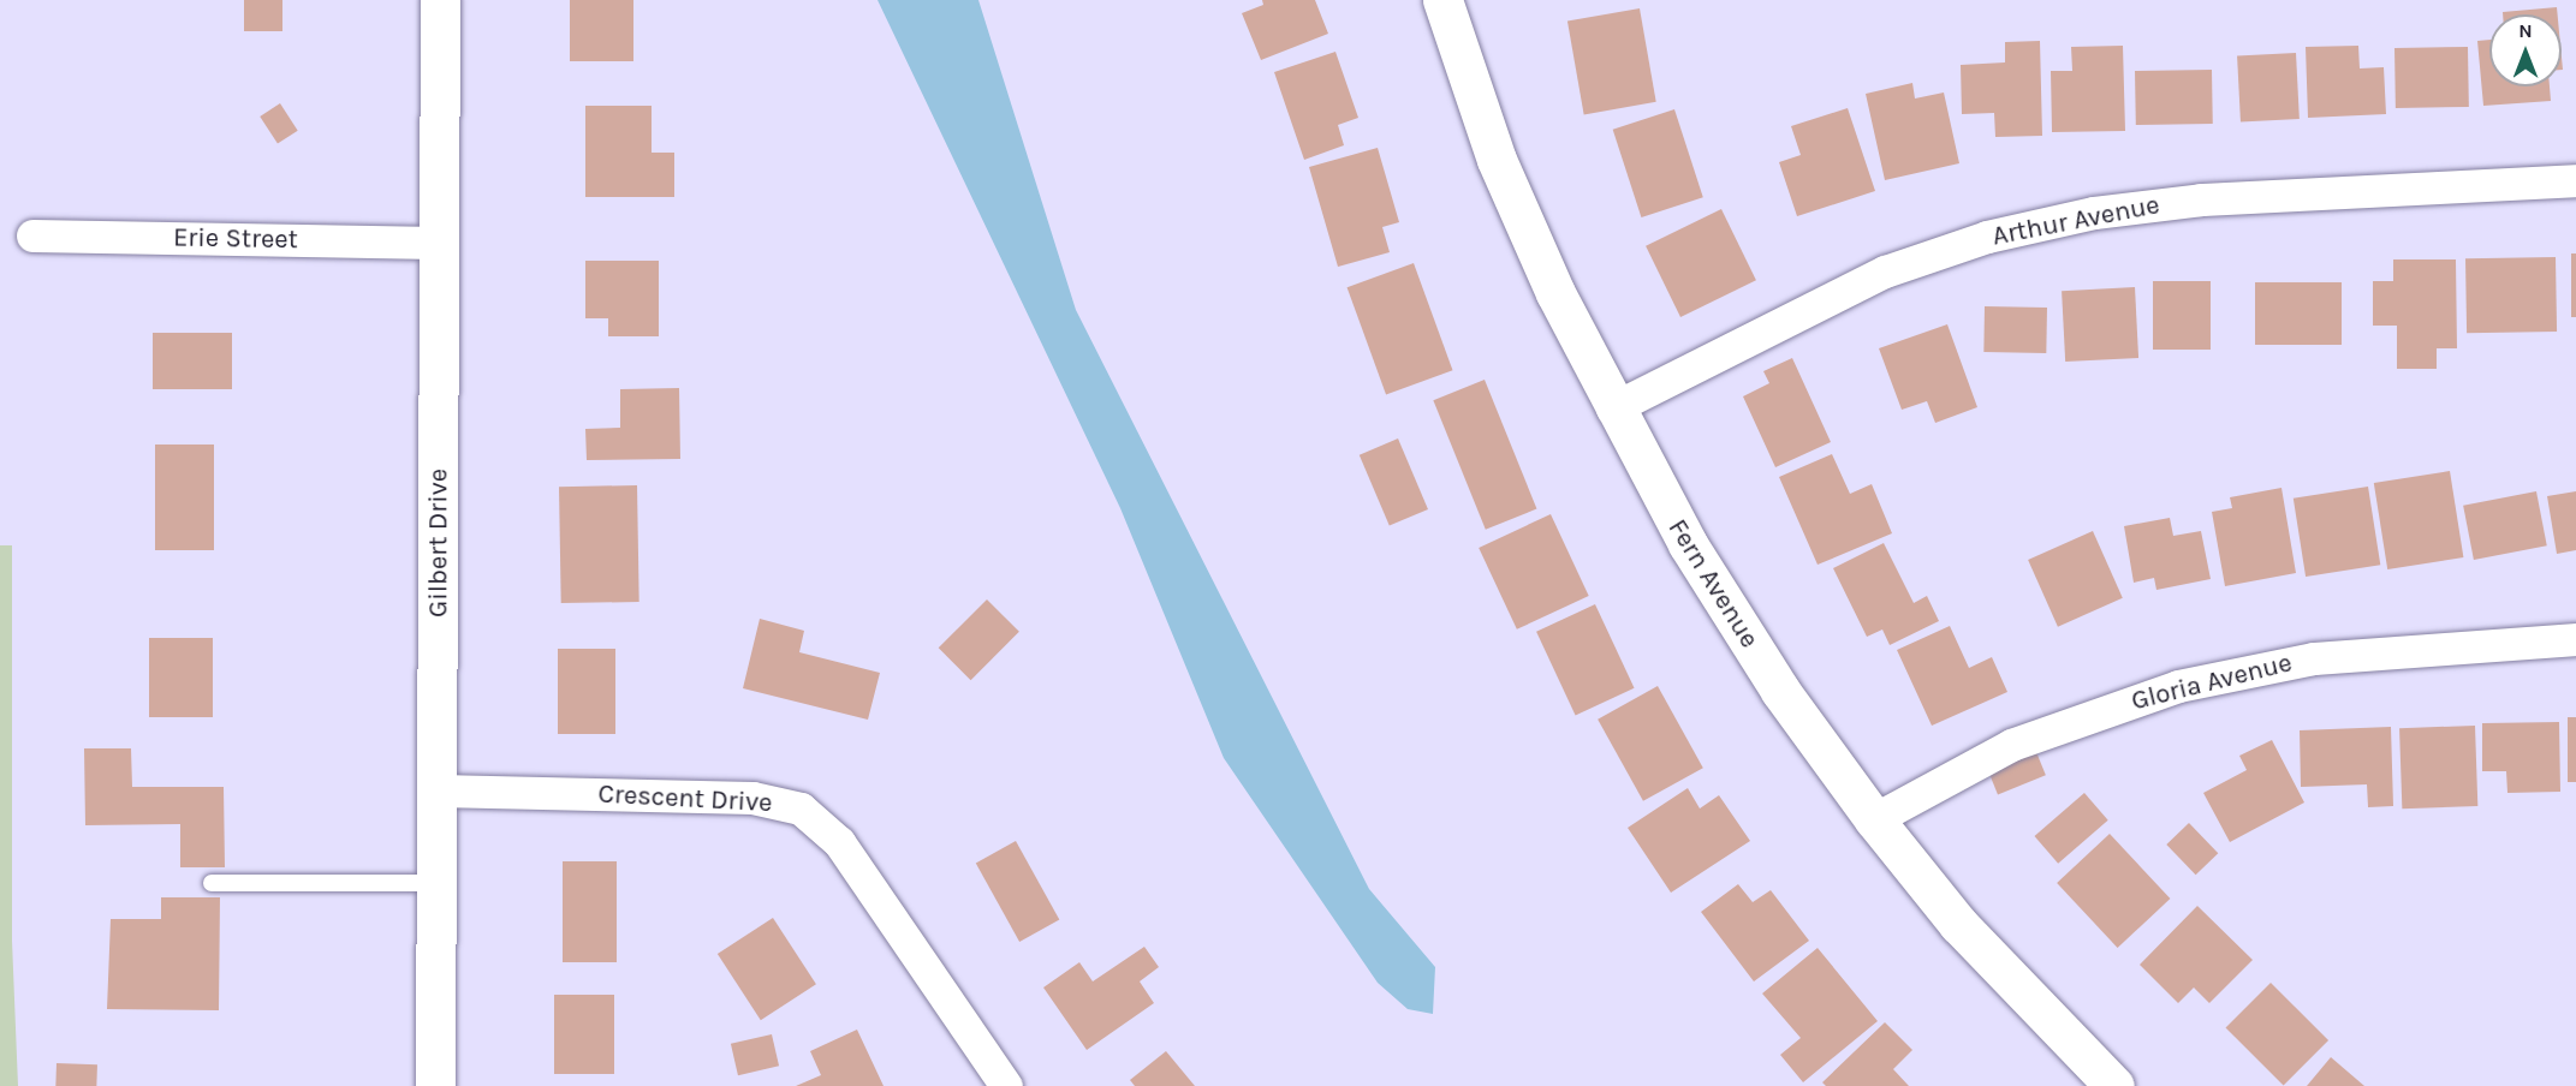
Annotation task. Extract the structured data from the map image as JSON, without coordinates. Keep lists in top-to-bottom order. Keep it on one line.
{"streets":{"street":["Arthur Avenue","Erie Street","Gilbert Drive","Fern Avenue","Gloria Avenue","Crescent Drive"]},"crossings":[["Arthur Avenue","Fern Avenue"],["Erie Street","Gilbert Drive"],["Gilbert Drive","Crescent Drive"],["Fern Avenue","Gloria Avenue"]],"north":"top"}
